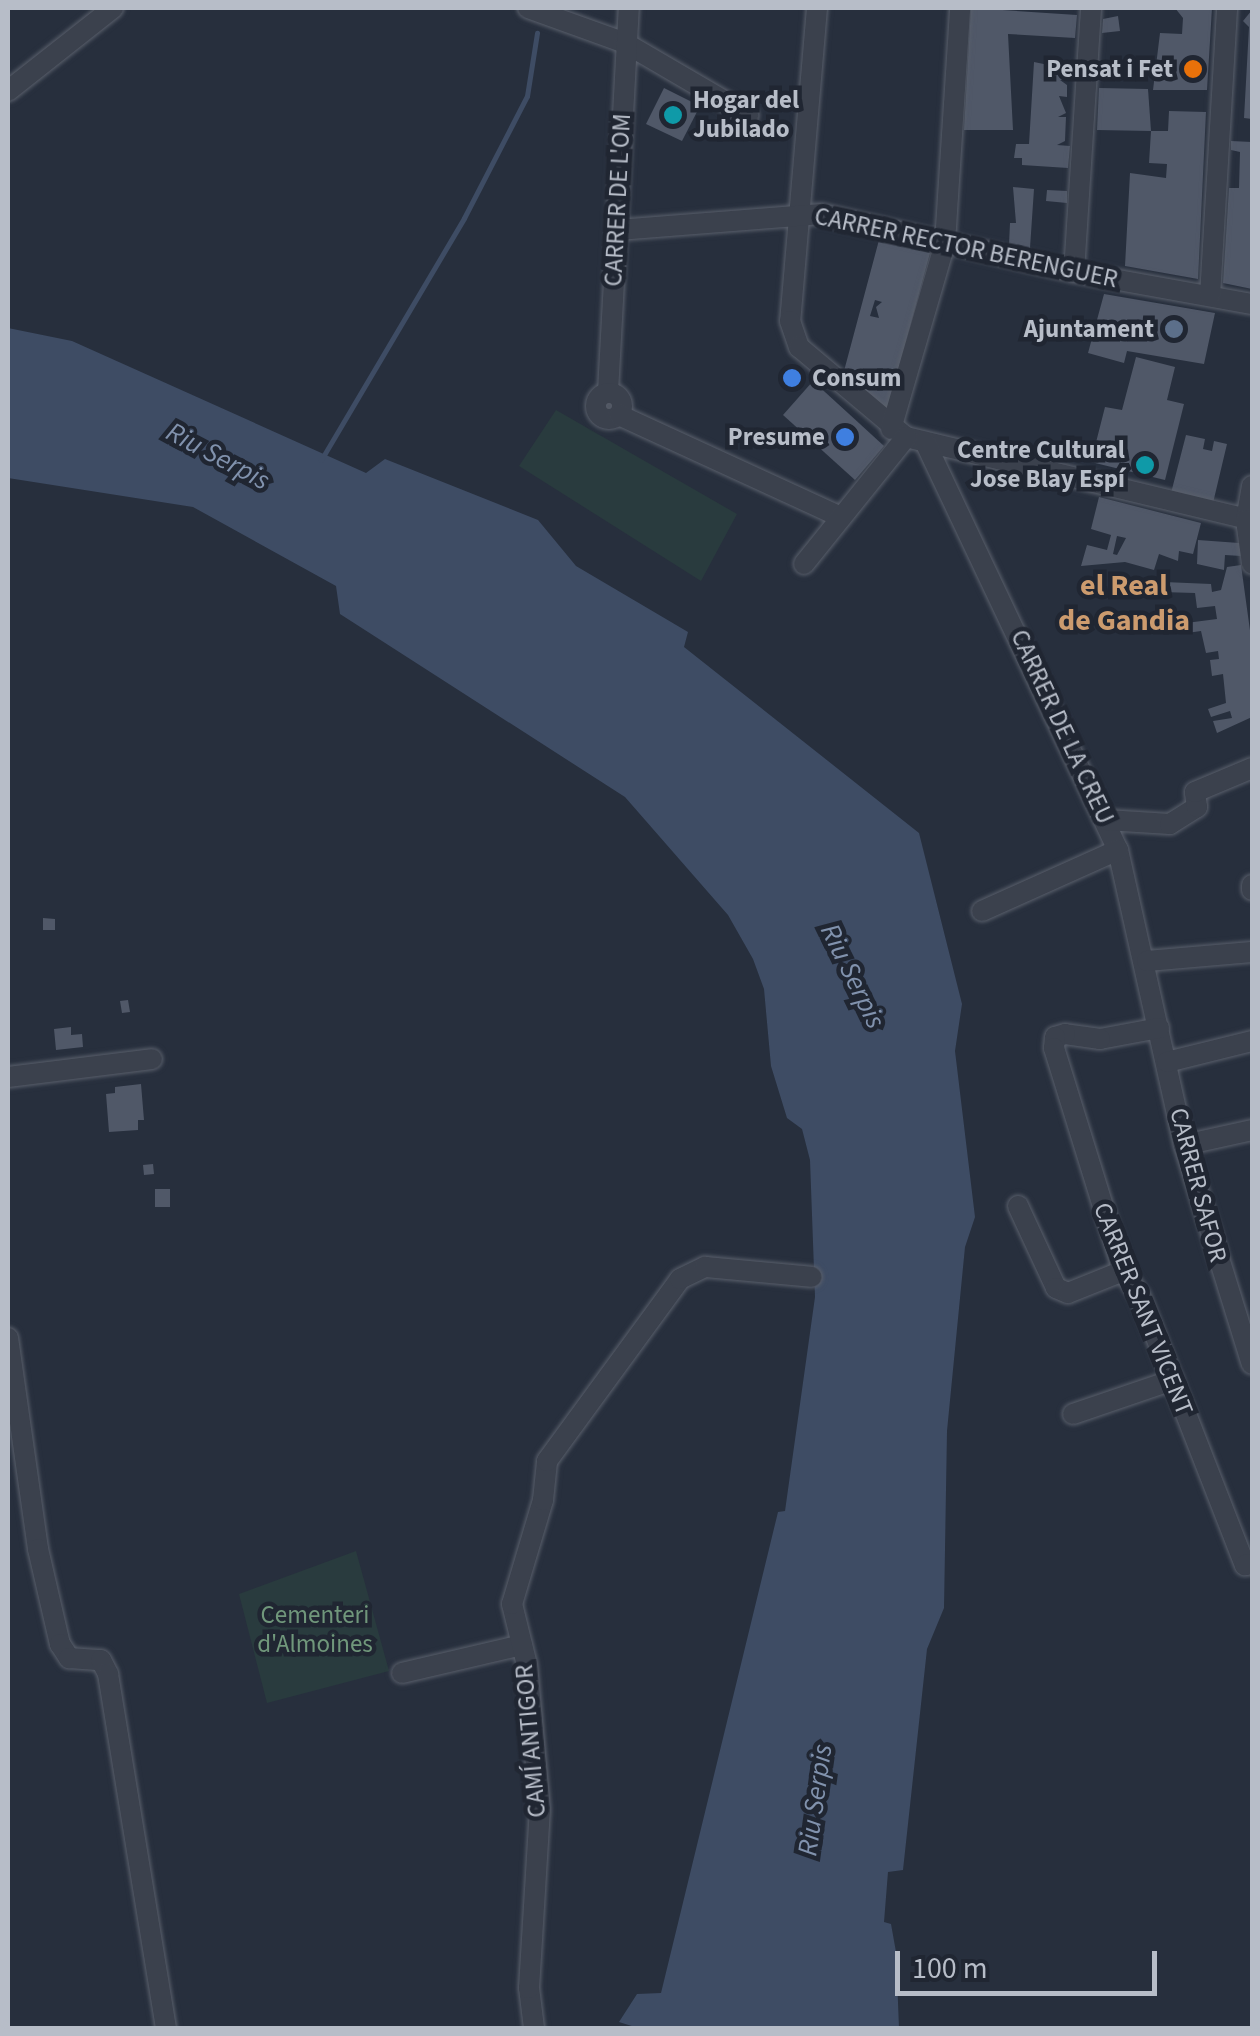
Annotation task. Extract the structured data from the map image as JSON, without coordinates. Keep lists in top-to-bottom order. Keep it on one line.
{"streets":{"street":["CARRER DE L'OM","CARRER RECTOR BERENGUER","CARRER DE LA CREU","CARRER SAFOR","CARRER SANT VICENT","CAMÍ ANTIGOR"]},"crossings":[["CARRER DE L'OM","CARRER RECTOR BERENGUER"],["CARRER DE LA CREU","CARRER SAFOR"],["CARRER DE LA CREU","CARRER SANT VICENT"],["CARRER SAFOR","CARRER SANT VICENT"]],"districts":["el Real de Gandia"],"water":["Riu Serpis"],"parks":["Cementeri d'Almoines"],"places":["Pensat i Fet","Hogar del Jubilado","Ajuntament","Consum","Presume","Centre Cultural Jose Blay Espí"],"scale_bar":"100 m"}
